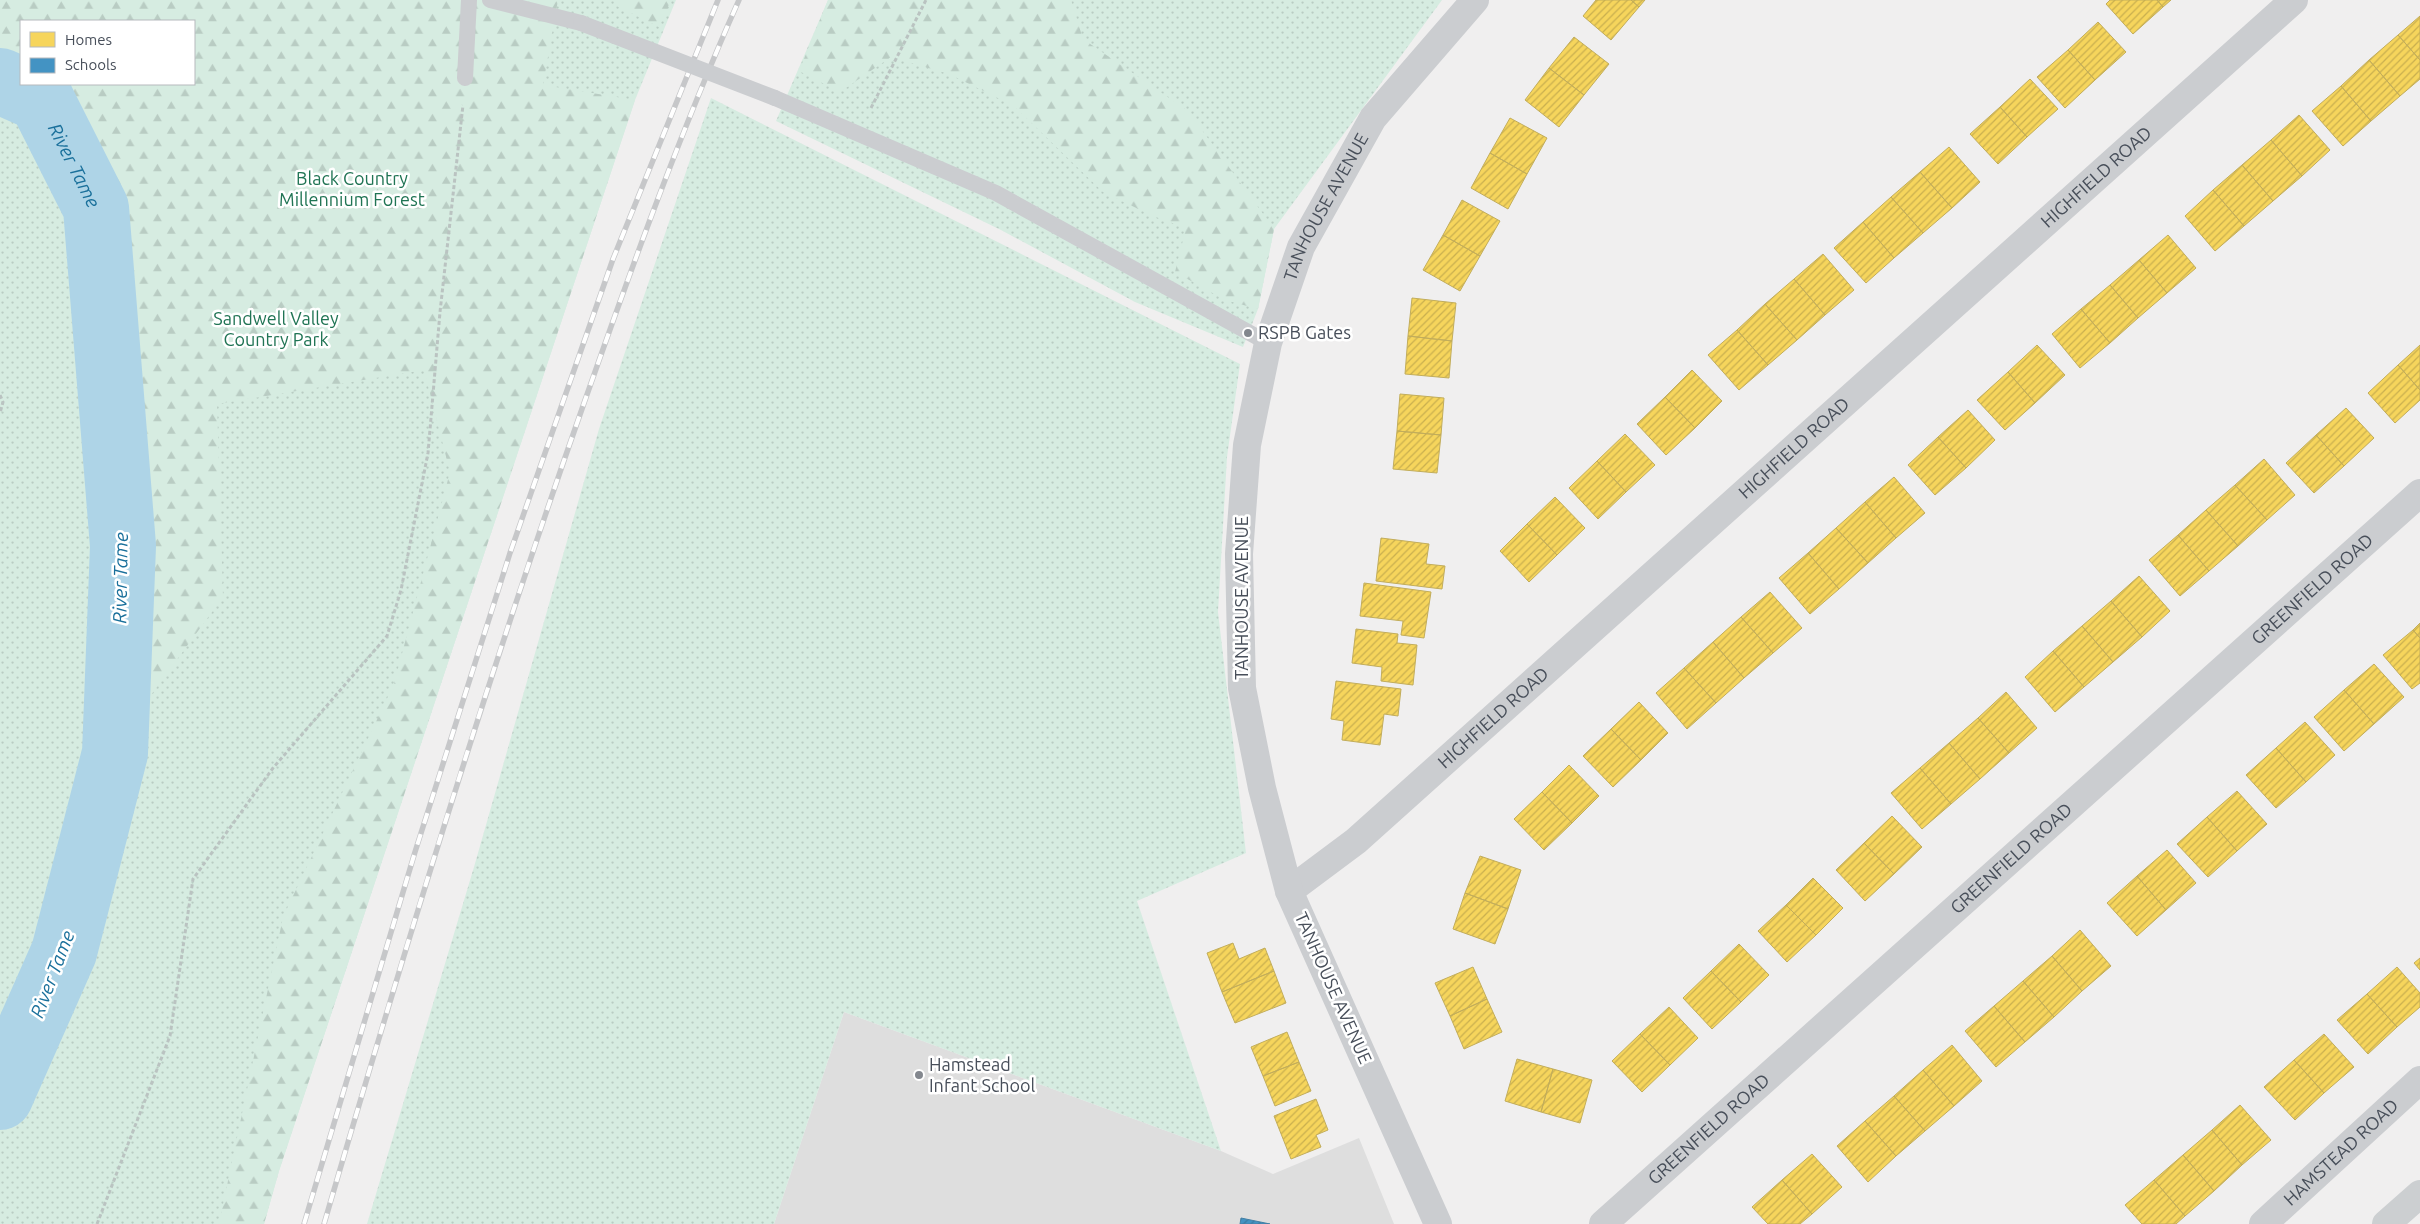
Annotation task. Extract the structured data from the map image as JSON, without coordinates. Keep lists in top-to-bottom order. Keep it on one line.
{"streets":{"street":["HIGHFIELD ROAD","TANHOUSE AVENUE","GREENFIELD ROAD","HAMSTEAD ROAD"]},"crossings":[["HIGHFIELD ROAD","TANHOUSE AVENUE"]],"water":["River Tame"],"parks":["Black Country Millennium Forest","Sandwell Valley Country Park"],"places":["RSPB Gates","Hamstead Infant School"],"legend":["Homes","Schools"]}
